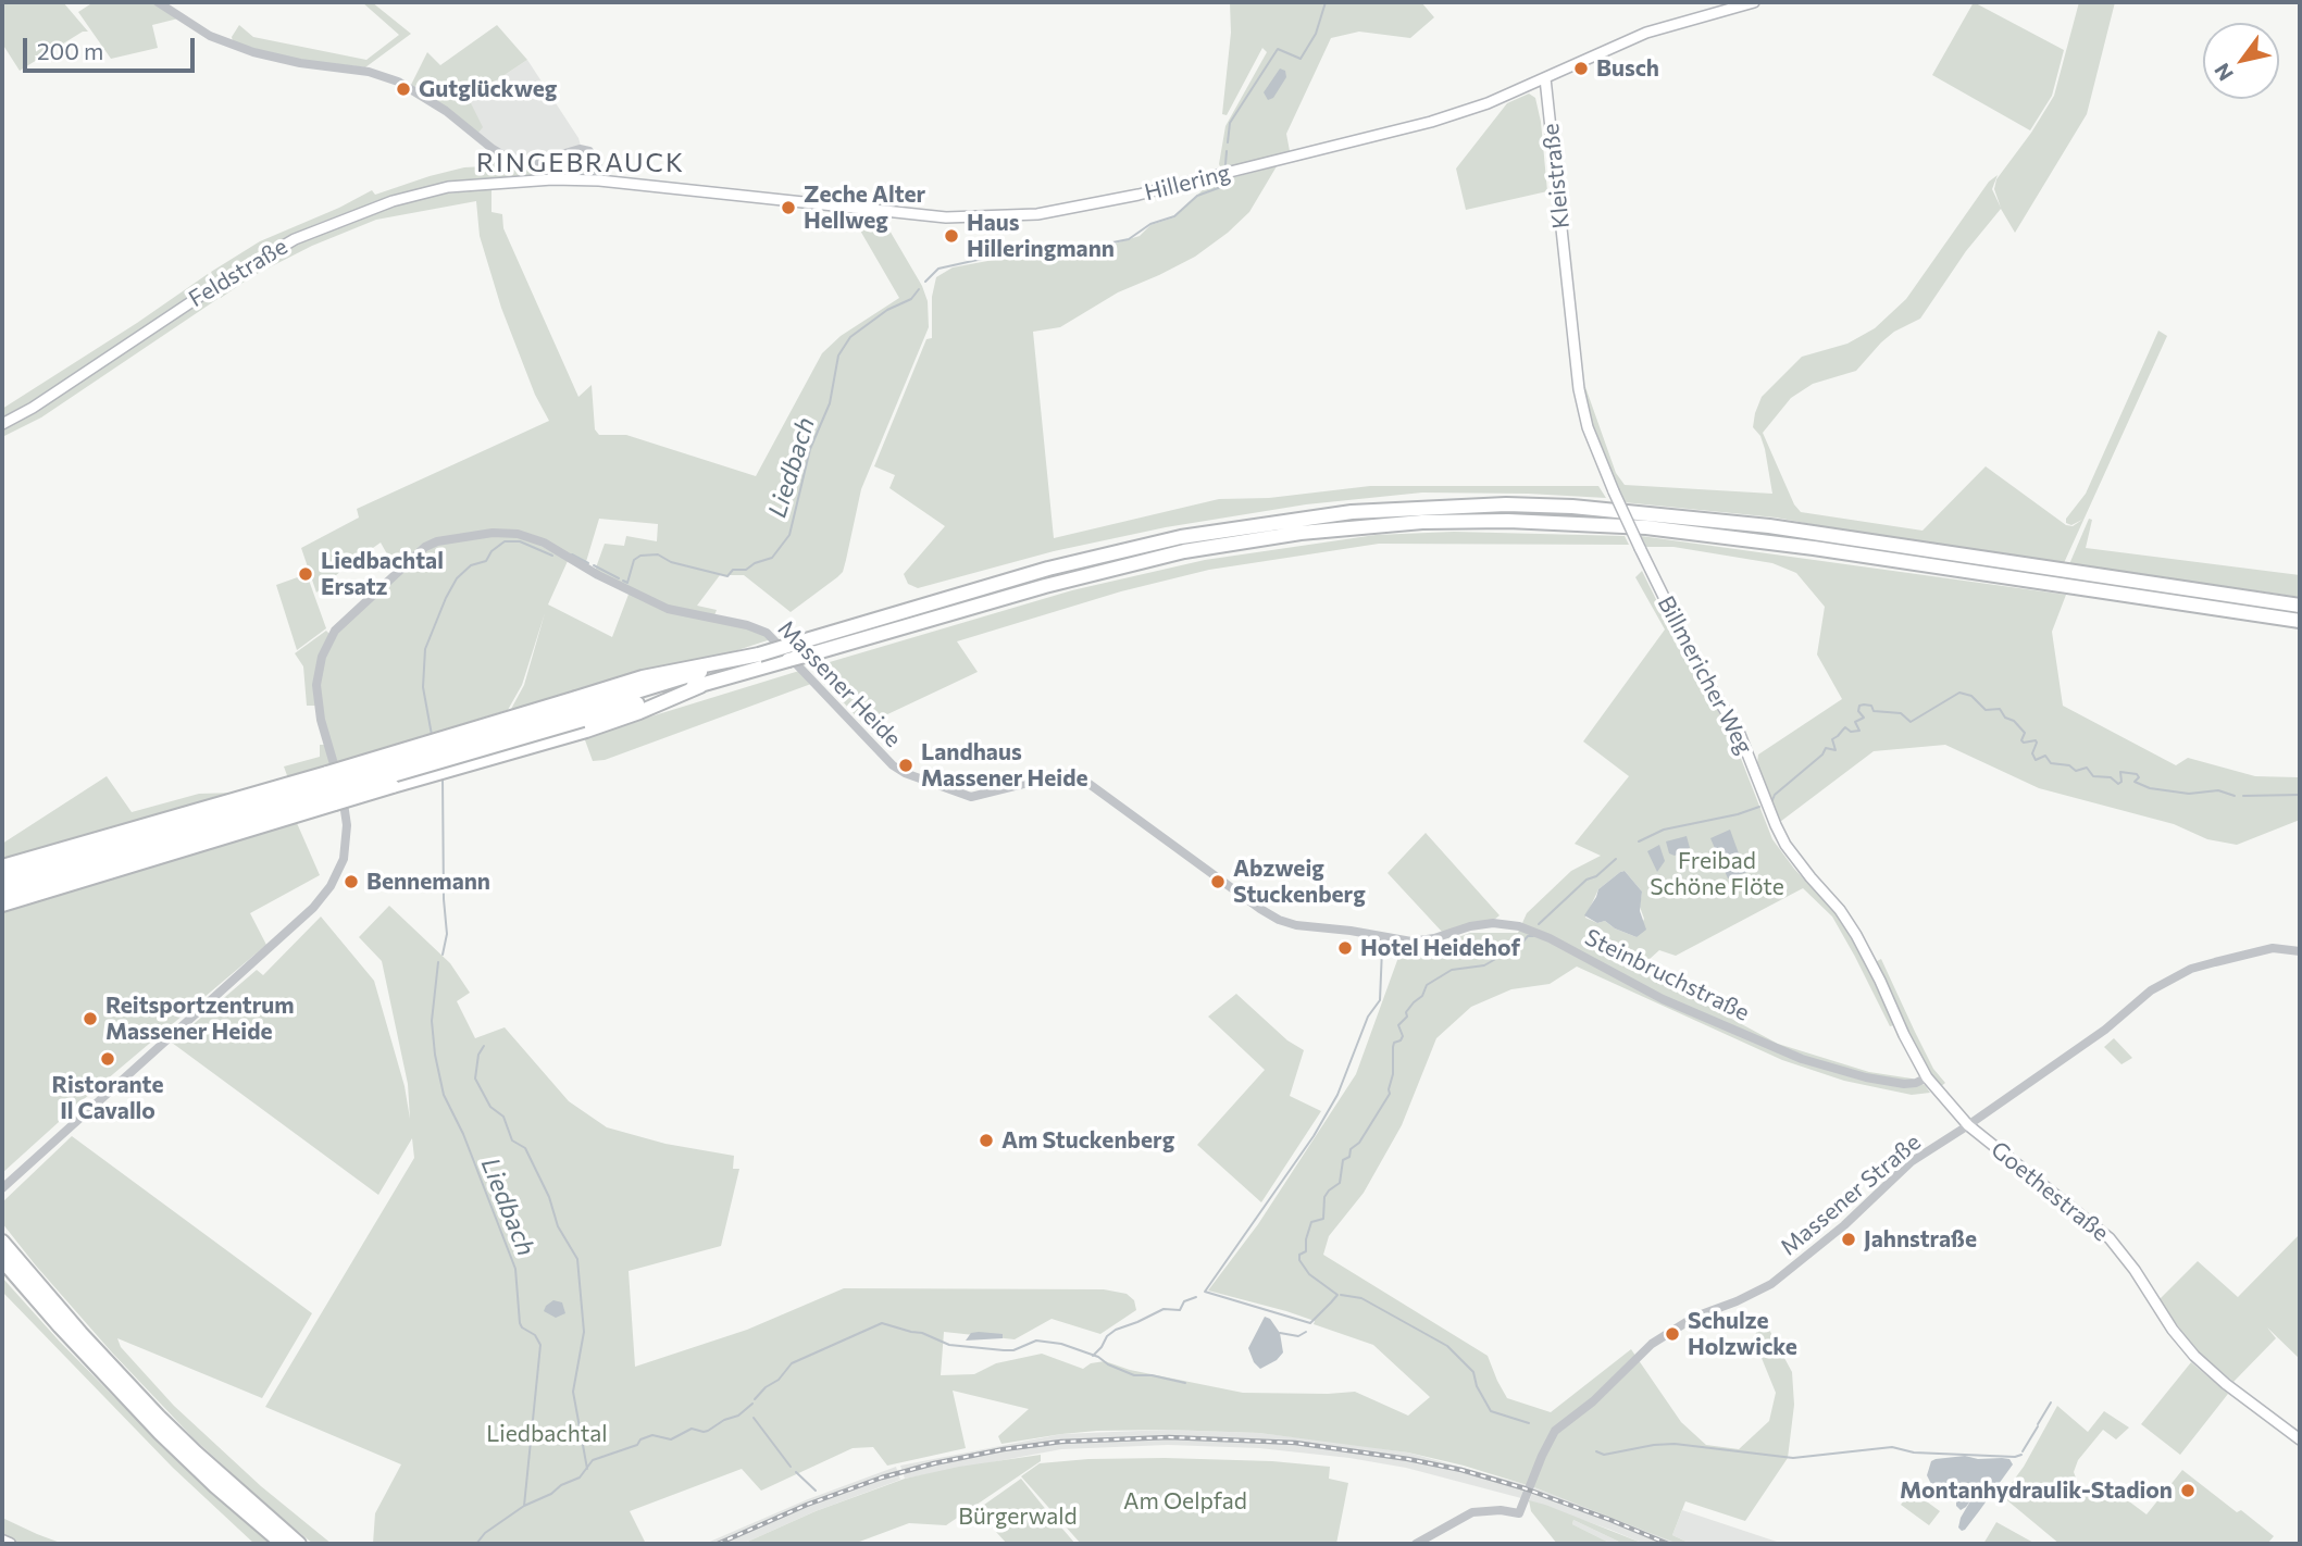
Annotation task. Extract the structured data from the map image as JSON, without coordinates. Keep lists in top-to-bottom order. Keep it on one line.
{"streets":{"main road":["Kleistraße","Hillering","Feldstraße","Billmericher Weg","Goethestraße"],"street":["Massener Heide","Steinbruchstraße","Massener Straße"]},"crossings":[["Kleistraße","Hillering"],["Kleistraße","Billmericher Weg"],["Hillering","Feldstraße"],["Billmericher Weg","Steinbruchstraße"],["Billmericher Weg","Goethestraße"],["Billmericher Weg","Massener Straße"],["Massener Heide","Steinbruchstraße"],["Goethestraße","Massener Straße"]],"districts":["RINGEBRAUCK"],"water":["Liedbach"],"parks":["Freibad Schöne Flöte","Liedbachtal","Am Oelpfad","Bürgerwald"],"places":["Busch","Gutglückweg","Zeche Alter Hellweg","Haus Hilleringmann","Liedbachtal Ersatz","Landhaus Massener Heide","Bennemann","Abzweig Stuckenberg","Hotel Heidehof","Reitsportzentrum Massener Heide","Ristorante Il Cavallo","Am Stuckenberg","Jahnstraße","Schulze Holzwicke","Montanhydraulik-Stadion"],"scale_bar":"200 m","north":"bottom left"}
